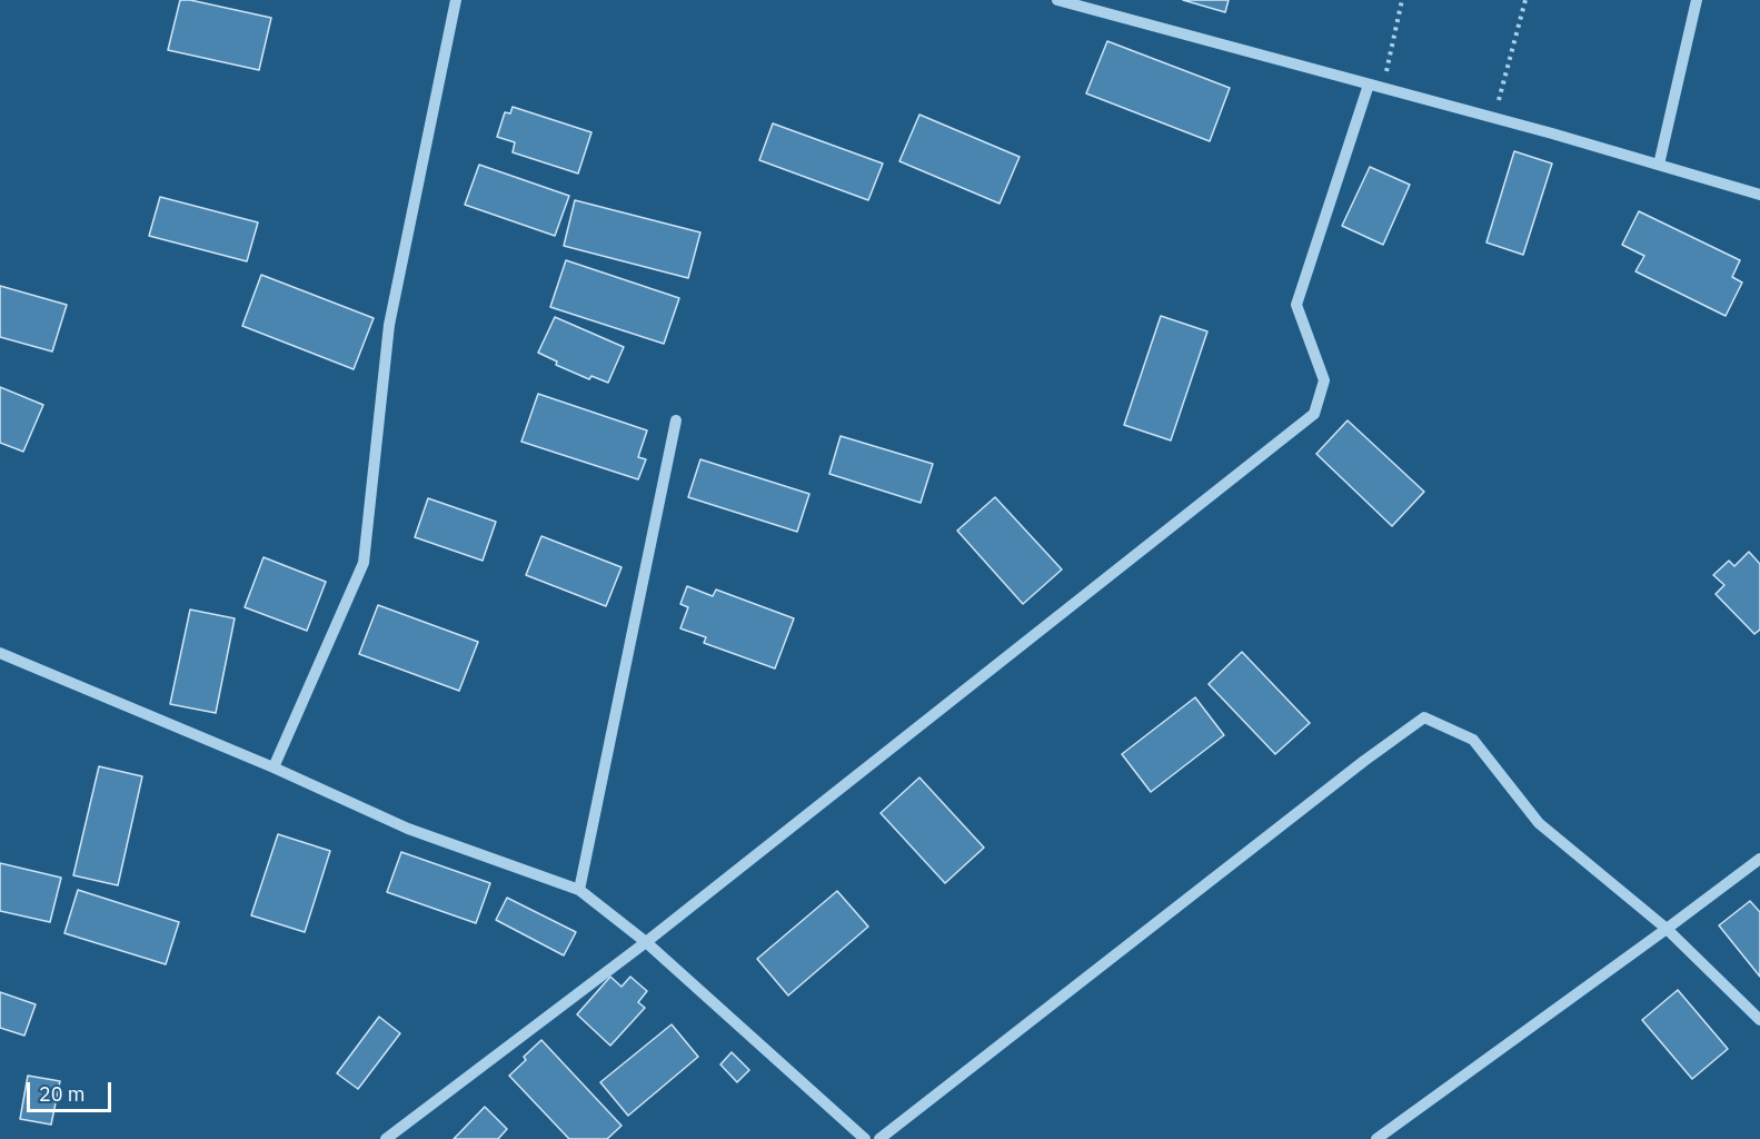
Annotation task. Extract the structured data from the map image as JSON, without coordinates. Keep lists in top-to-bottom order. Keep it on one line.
{"scale_bar":"20 m"}
